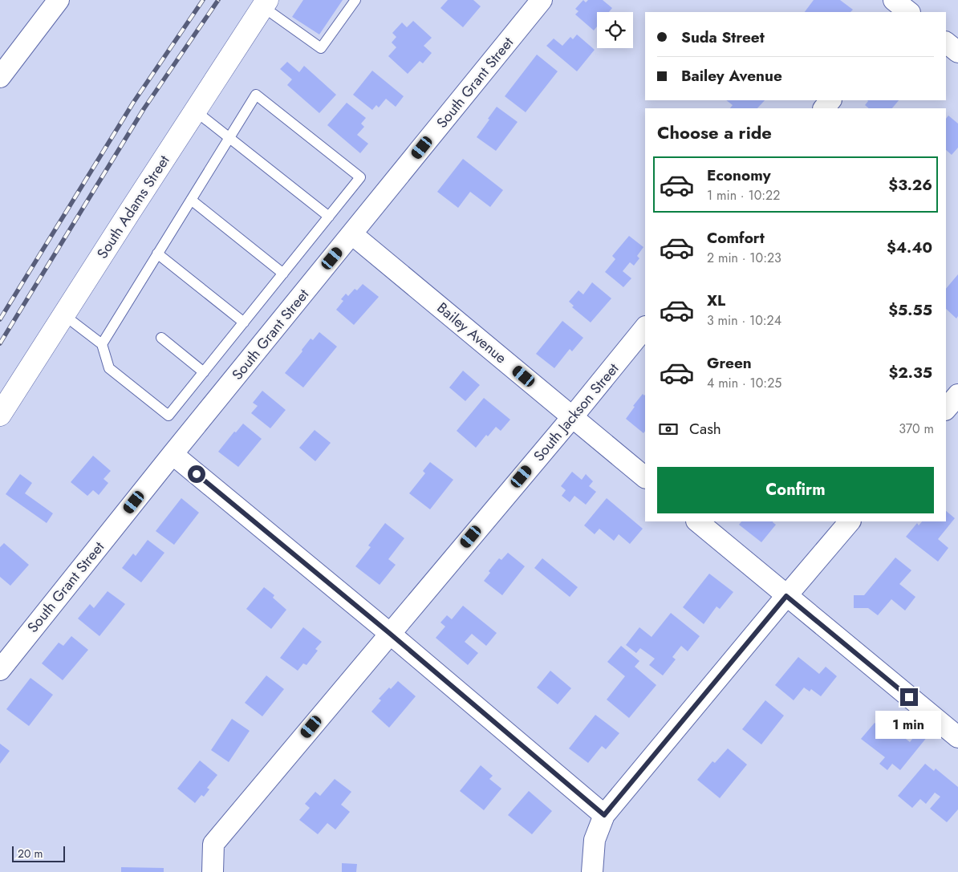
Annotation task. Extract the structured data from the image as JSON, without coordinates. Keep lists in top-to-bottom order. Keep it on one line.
{"streets":{"street":["South Grant Street","South Adams Street","Bailey Avenue","South Jackson Street"]},"crossings":[["South Grant Street","Bailey Avenue"],["Bailey Avenue","South Jackson Street"]],"scale_bar":"20 m","page":{"banner":["Suda Street","Bailey Avenue"],"heading":"Choose a ride","list":[{"name":"Economy","note":"1 min · 10:22","value":"$3.26"},{"name":"Comfort","note":"2 min · 10:23","value":"$4.40"},{"name":"XL","note":"3 min · 10:24","value":"$5.55"},{"name":"Green","note":"4 min · 10:25","value":"$2.35"}],"pay":["Cash","370 m"],"buttons":"Confirm","bubble":"1 min","scale":"20 m"}}
